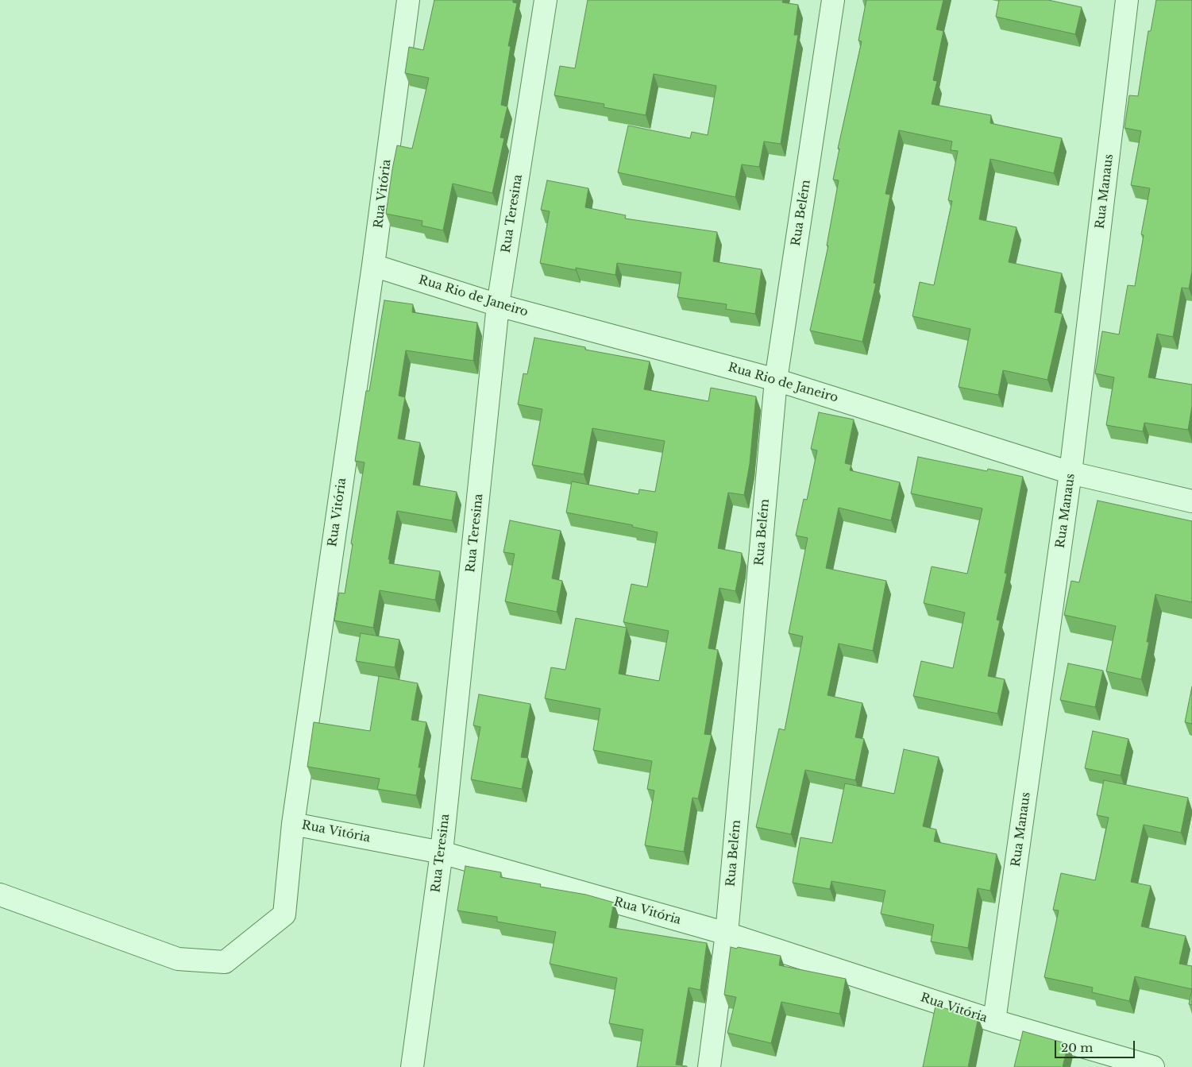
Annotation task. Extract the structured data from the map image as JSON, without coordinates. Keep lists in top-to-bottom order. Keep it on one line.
{"streets":{"street":["Rua Manaus","Rua Vitória","Rua Belém","Rua Teresina","Rua Rio de Janeiro"]},"crossings":[["Rua Manaus","Rua Vitória"],["Rua Manaus","Rua Rio de Janeiro"],["Rua Vitória","Rua Belém"],["Rua Vitória","Rua Teresina"],["Rua Vitória","Rua Rio de Janeiro"],["Rua Belém","Rua Rio de Janeiro"],["Rua Teresina","Rua Rio de Janeiro"]],"scale_bar":"20 m"}
